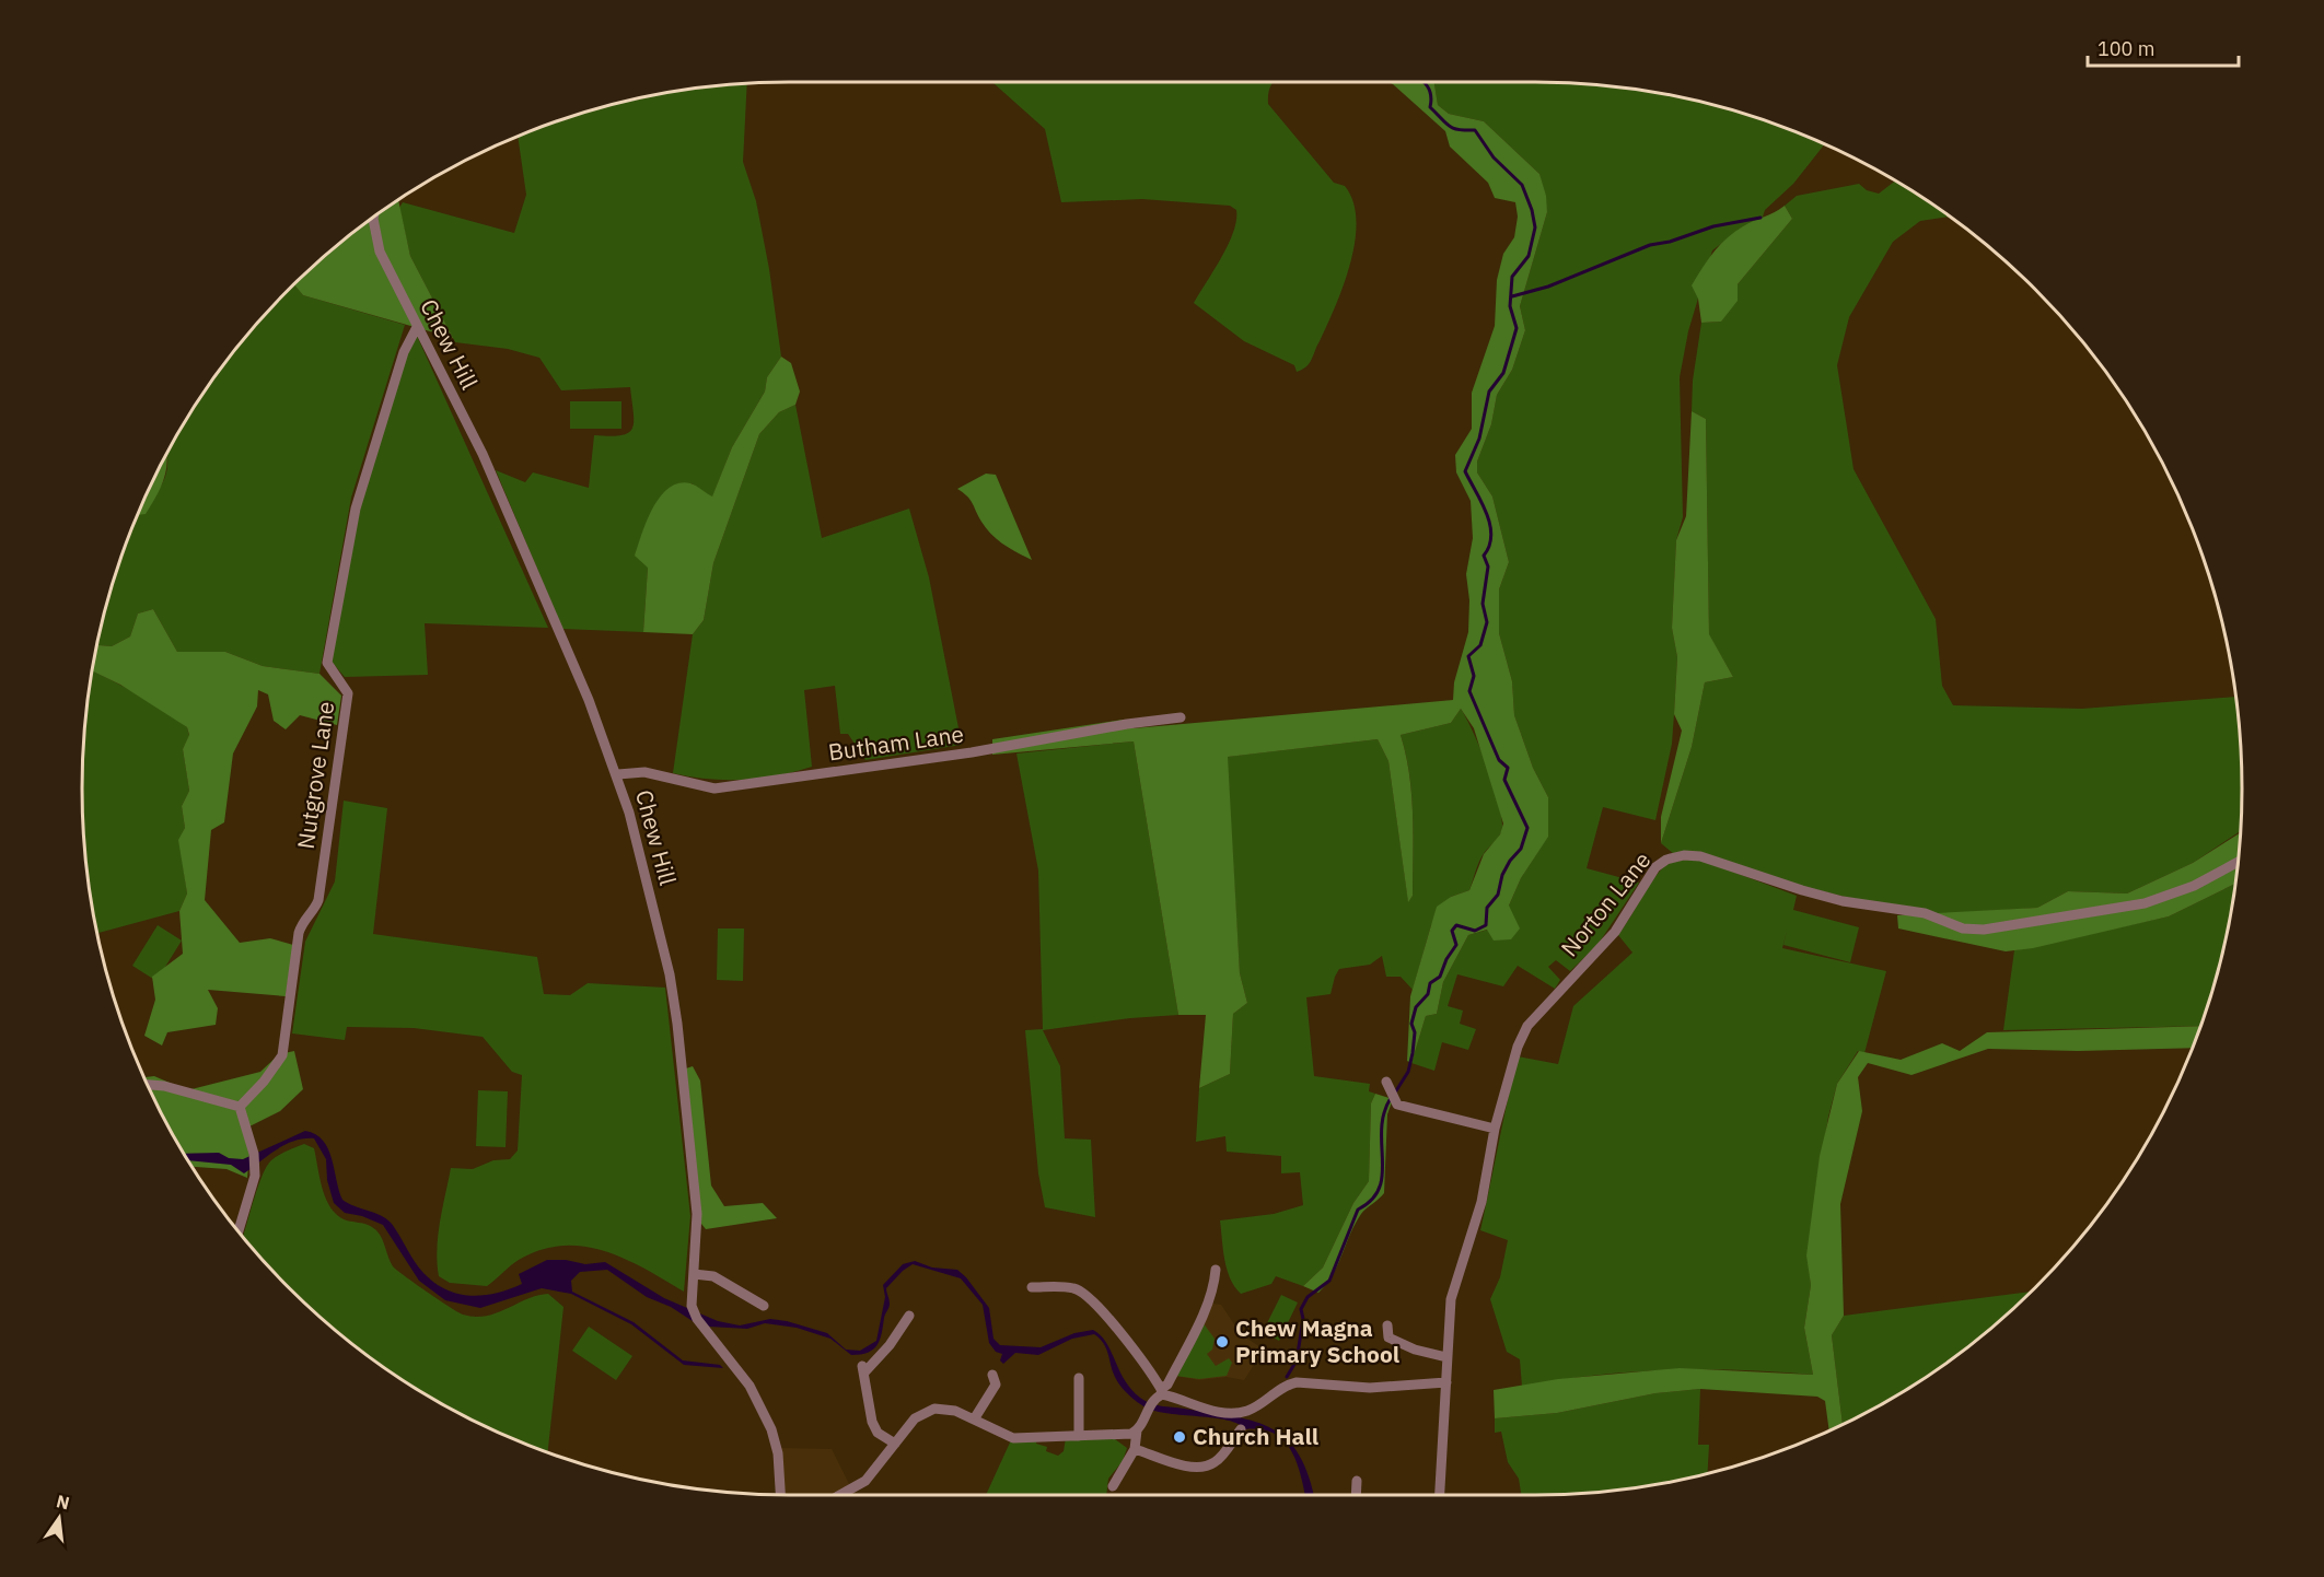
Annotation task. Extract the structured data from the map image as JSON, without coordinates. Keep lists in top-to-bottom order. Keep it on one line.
{"streets":{"street":["Chew Hill","Butham Lane","Nutgrove Lane","Norton Lane"]},"crossings":[["Chew Hill","Butham Lane"],["Chew Hill","Nutgrove Lane"]],"places":["Chew Magna Primary School","Church Hall"],"scale_bar":"100 m","north":"top"}
